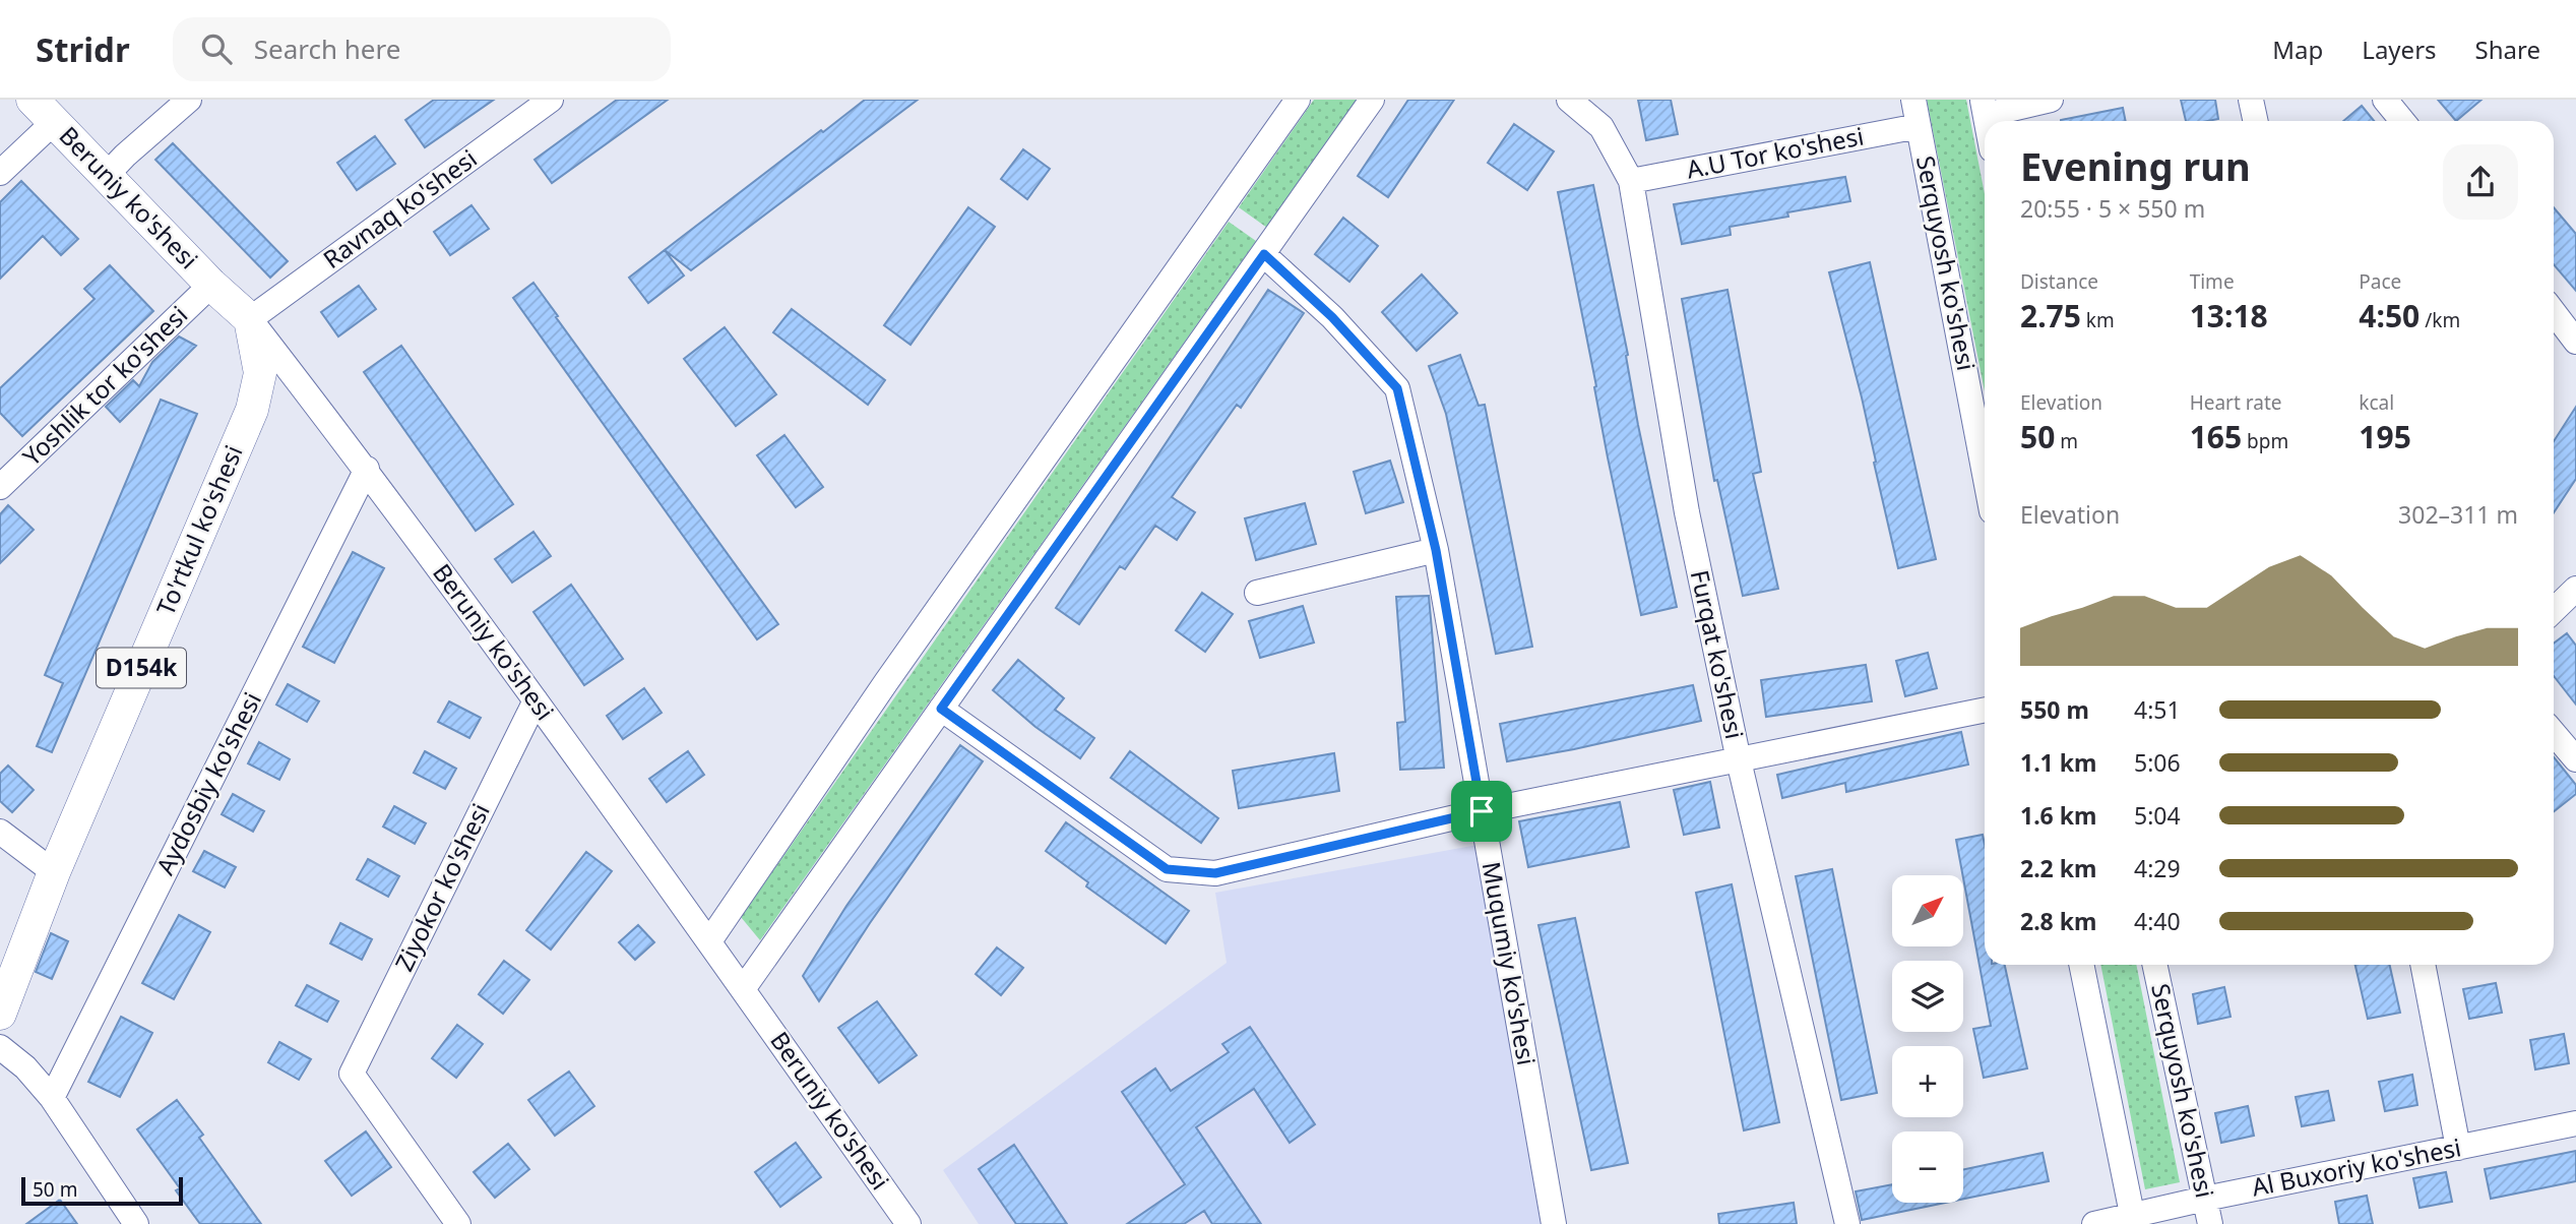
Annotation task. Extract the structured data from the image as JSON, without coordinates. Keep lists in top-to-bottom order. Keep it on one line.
{"streets":{"main road":["Beruniy ko'shesi","To'rtkul ko'shesi","D154k"],"street":["A.U Tor ko'shesi","Ravnaq ko'shesi","Serquyosh ko'shesi","Yoshlik tor ko'shesi","Furqat ko'shesi","Aydosbiy ko'shesi","Ziyokor ko'shesi","Muqumiy ko'shesi","Al Buxoriy ko'shesi"]},"crossings":[["A.U Tor ko'shesi","Serquyosh ko'shesi"],["A.U Tor ko'shesi","Furqat ko'shesi"],["Beruniy ko'shesi","Ravnaq ko'shesi"],["Beruniy ko'shesi","Yoshlik tor ko'shesi"],["Beruniy ko'shesi","To'rtkul ko'shesi"],["Beruniy ko'shesi","Aydosbiy ko'shesi"],["Beruniy ko'shesi","Ziyokor ko'shesi"],["Ravnaq ko'shesi","To'rtkul ko'shesi"],["Serquyosh ko'shesi","Al Buxoriy ko'shesi"]],"scale_bar":"50 m","north":"top right","page":{"header":"Stridr","search":"Search here","nav":["Map","Layers","Share"],"heading":["Evening run","20:55 · 5 × 550 m"],"stats":[["Distance","2.75 km"],["Time","13:18"],["Pace","4:50 /km"],["Elevation","50 m"],["Heart rate","165 bpm"],["kcal","195"]],"chart":["Elevation","302–311 m"],"list":[{"name":"550 m","note":"4:51"},{"name":"1.1 km","note":"5:06"},{"name":"1.6 km","note":"5:04"},{"name":"2.2 km","note":"4:29"},{"name":"2.8 km","note":"4:40"}],"map_buttons":["+","−"],"scale":"50 m"}}
